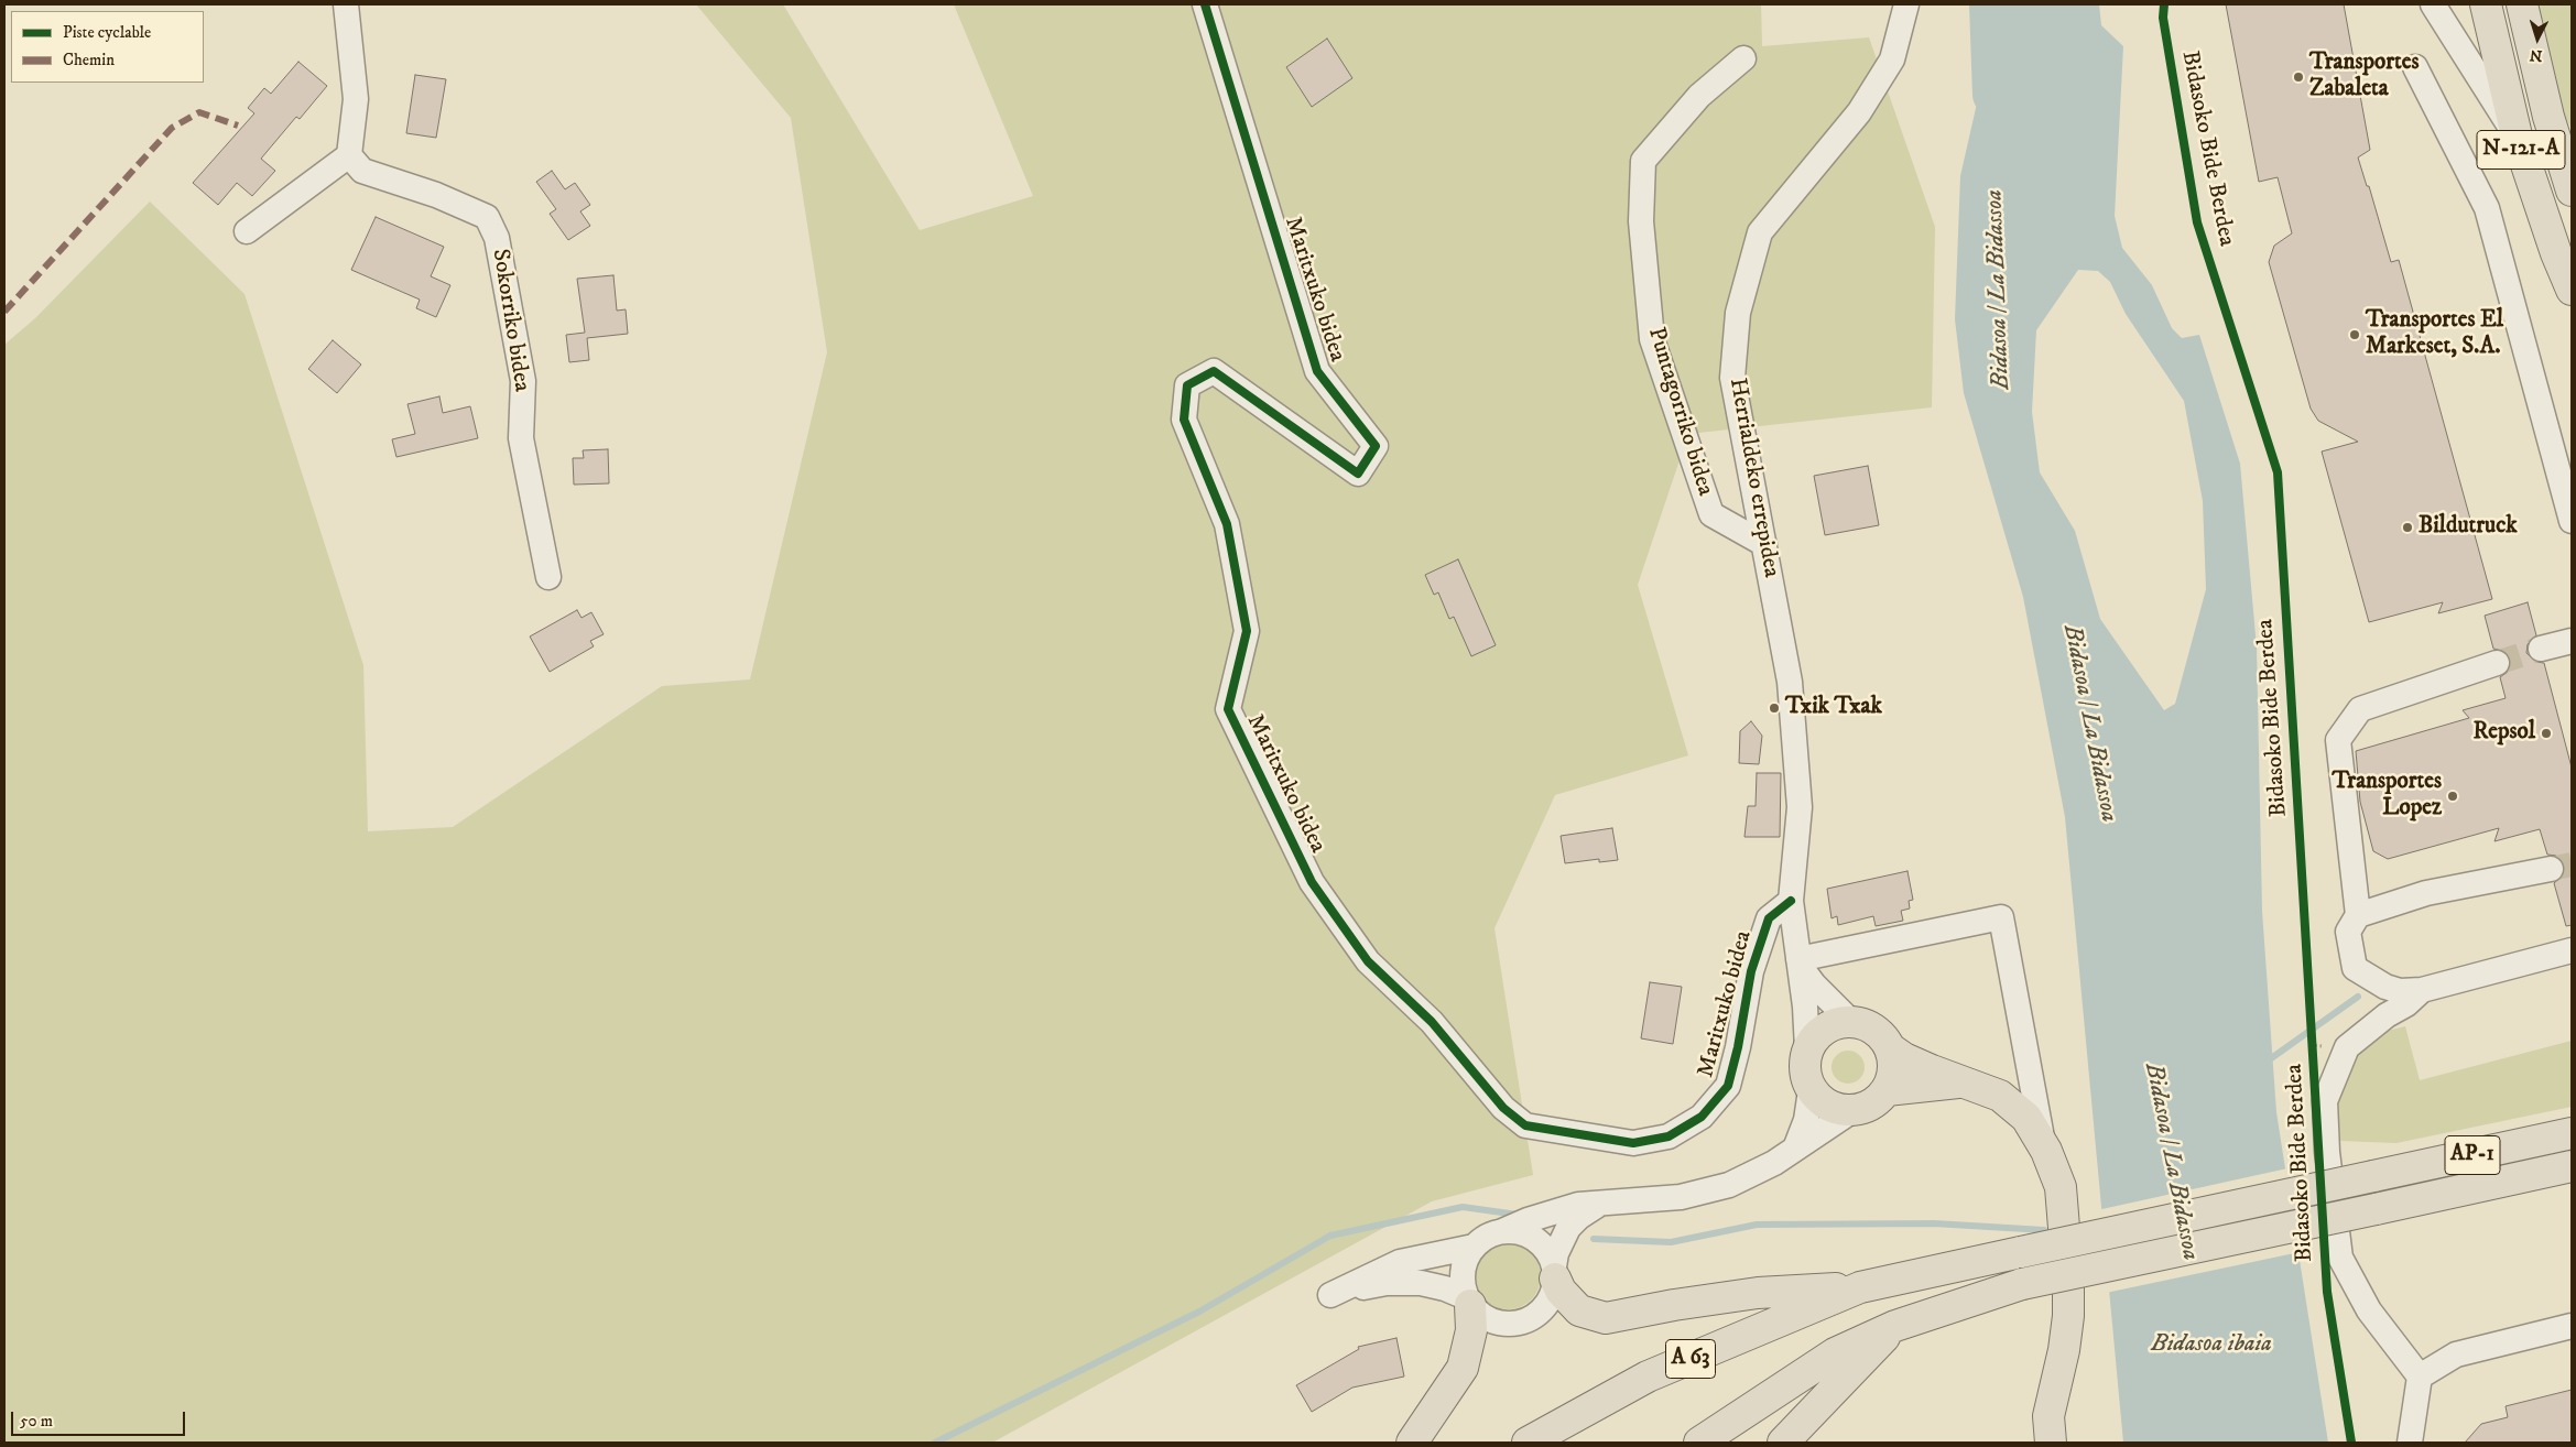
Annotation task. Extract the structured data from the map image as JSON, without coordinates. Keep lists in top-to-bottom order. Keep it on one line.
{"streets":{"main road":["N-121-A","AP-1","A 63"],"street":["Maritxuko bidea","Sokorriko bidea","Puntagorriko bidea","Herrialdeko errepidea"],"cycle path":["Bidasoko Bide Berdea"]},"crossings":[["Maritxuko bidea","Herrialdeko errepidea"],["Puntagorriko bidea","Herrialdeko errepidea"],["AP-1","A 63"]],"water":["Bidasoa / La Bidassoa","Bidasoa ibaia"],"places":["Transportes Zabaleta","Transportes El Markeset, S.A.","Bildutruck","Txik Txak","Repsol","Transportes Lopez"],"legend":["Piste cyclable","Chemin"],"scale_bar":"50 m","north":"bottom"}
